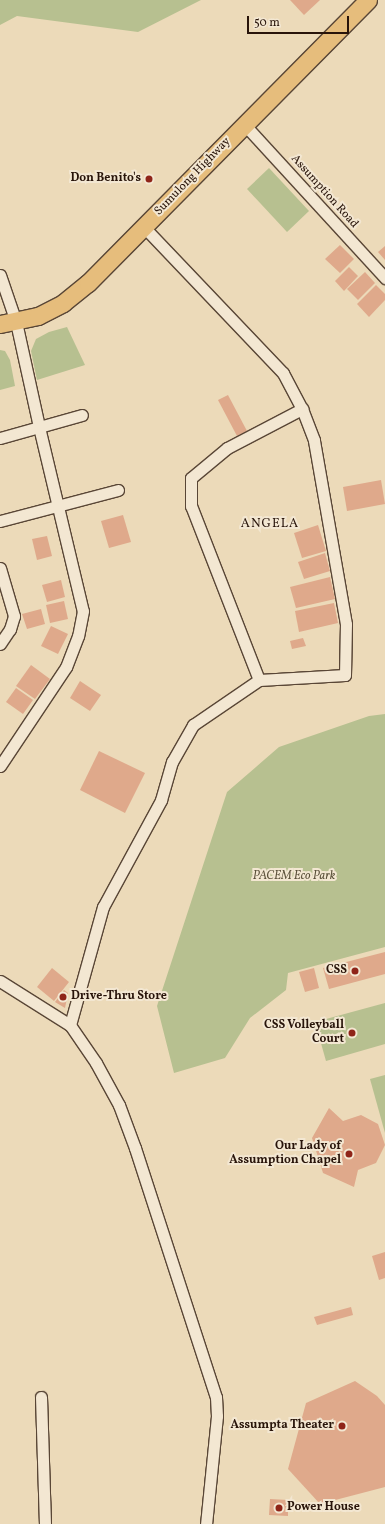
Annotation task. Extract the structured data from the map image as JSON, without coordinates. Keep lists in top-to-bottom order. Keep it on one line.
{"streets":{"main road":["Sumulong Highway"],"street":["Assumption Road"]},"crossings":[["Sumulong Highway","Assumption Road"]],"districts":["ANGELA"],"parks":["PACEM Eco Park"],"places":["Don Benito's","CSS","Drive-Thru Store","CSS Volleyball Court","Our Lady of Assumption Chapel","Assumpta Theater","Power House"],"scale_bar":"50 m"}
